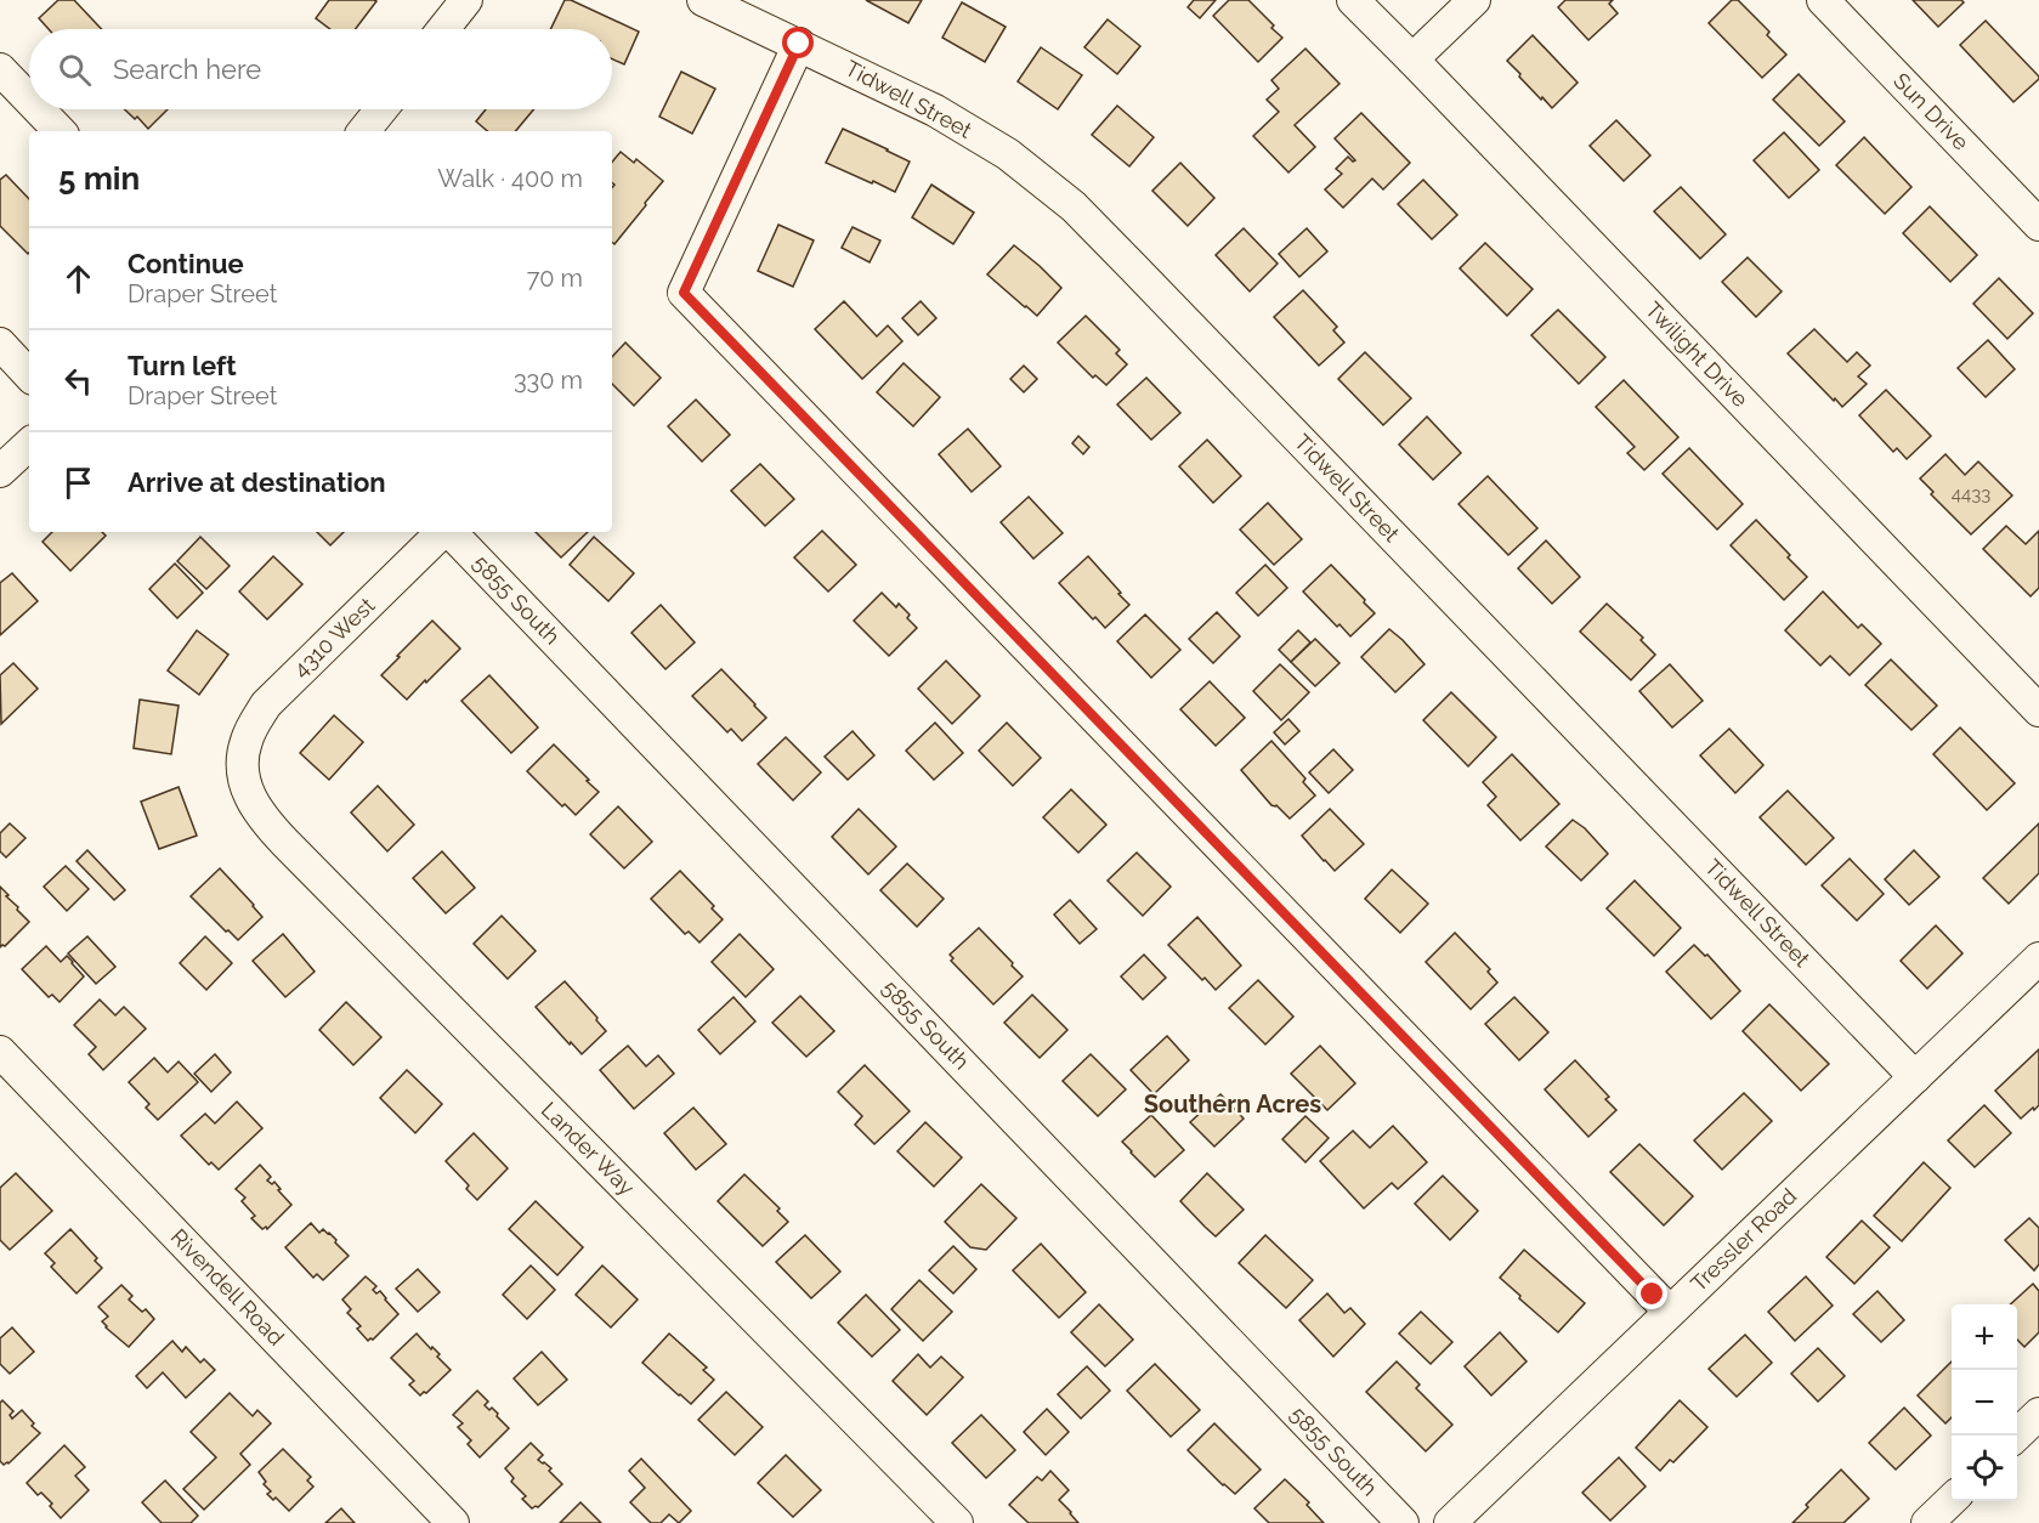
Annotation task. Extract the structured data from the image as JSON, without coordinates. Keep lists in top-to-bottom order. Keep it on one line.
{"streets":{"street":["Tidwell Street","Sun Drive","Twilight Drive","5855 South","4310 West","Lander Way","Tressler Road","Rivendell Road"]},"crossings":[["Tidwell Street","Tressler Road"],["4310 West","Lander Way"]],"districts":["Southern Acres"],"house_numbers":["4433"],"page":{"search":"Search here","heading":["5 min","Walk · 400 m"],"list":[["Continue","Draper Street","70 m"],["Turn left","Draper Street","330 m"],"Arrive at destination"],"map_buttons":["+","−"]}}
